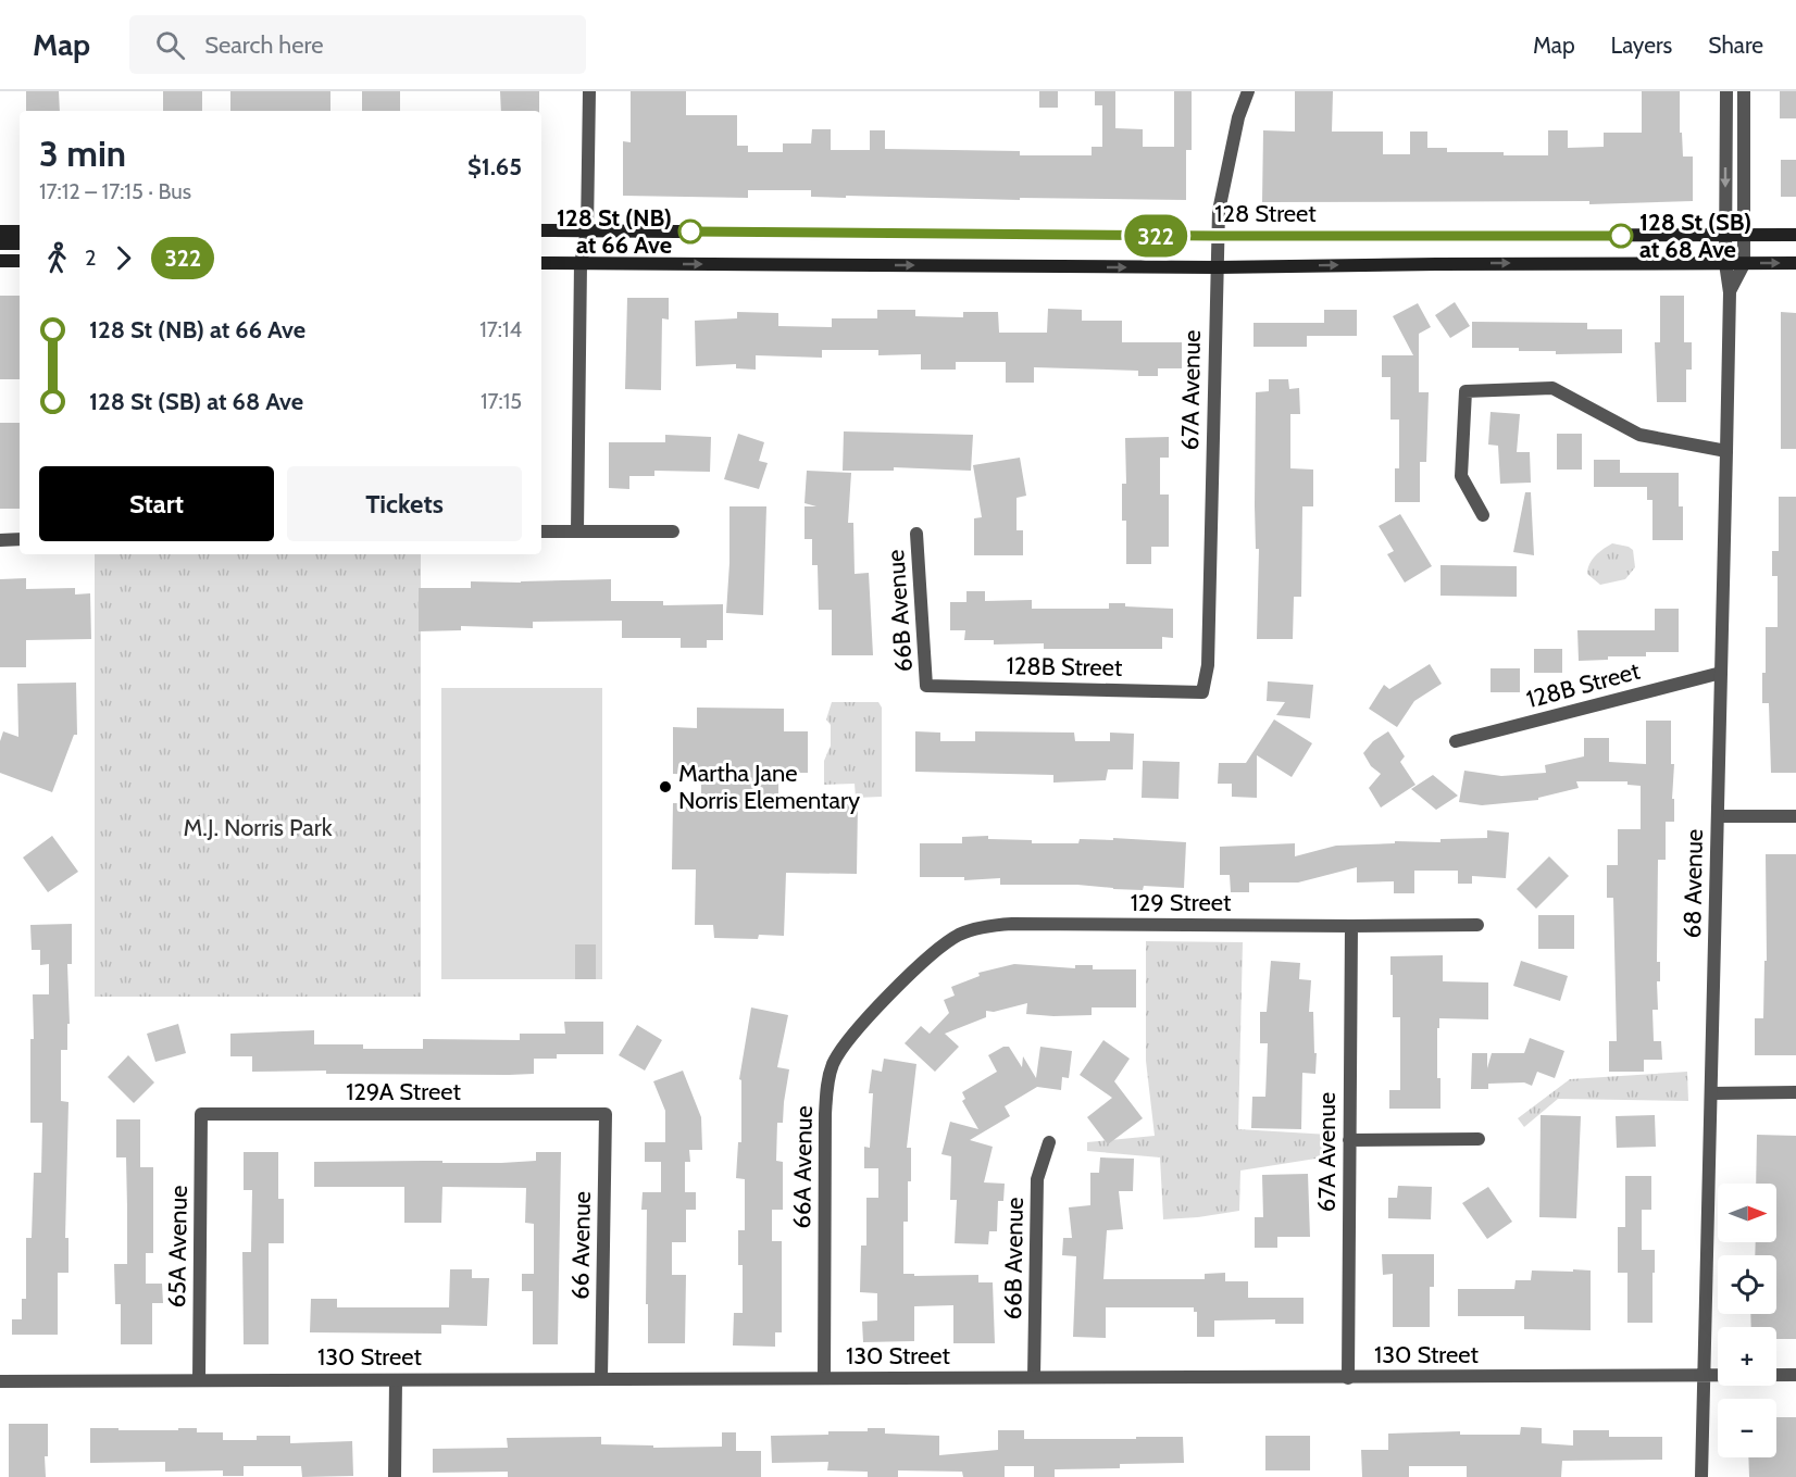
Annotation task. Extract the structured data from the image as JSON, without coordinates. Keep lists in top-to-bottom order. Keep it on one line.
{"streets":{"main road":["128 Street"],"street":["67A Avenue","66B Avenue","128B Street","68 Avenue","129 Street","129A Street","66A Avenue","66 Avenue","65A Avenue","130 Street"]},"crossings":[["128 Street","67A Avenue"],["128 Street","68 Avenue"],["67A Avenue","128B Street"],["67A Avenue","129 Street"],["67A Avenue","130 Street"],["66B Avenue","128B Street"],["66B Avenue","130 Street"],["128B Street","68 Avenue"],["68 Avenue","130 Street"],["129 Street","66A Avenue"],["129A Street","66 Avenue"],["129A Street","65A Avenue"],["66A Avenue","130 Street"],["66 Avenue","130 Street"],["65A Avenue","130 Street"]],"parks":["M.J. Norris Park"],"places":["128 St (NB) at 66 Ave","128 St (SB) at 68 Ave","Martha Jane Norris Elementary"],"lines":["bus line 322"],"north":"right","page":{"header":"Map","search":"Search here","nav":["Map","Layers","Share"],"on_map":"322","heading":["3 min","17:12 – 17:15 · Bus","$1.65"],"legs":["2","322"],"list":[{"name":"128 St (NB) at 66 Ave","value":"17:14"},{"name":"128 St (SB) at 68 Ave","value":"17:15"}],"buttons":["Start","Tickets"],"map_buttons":["+","−"]}}
